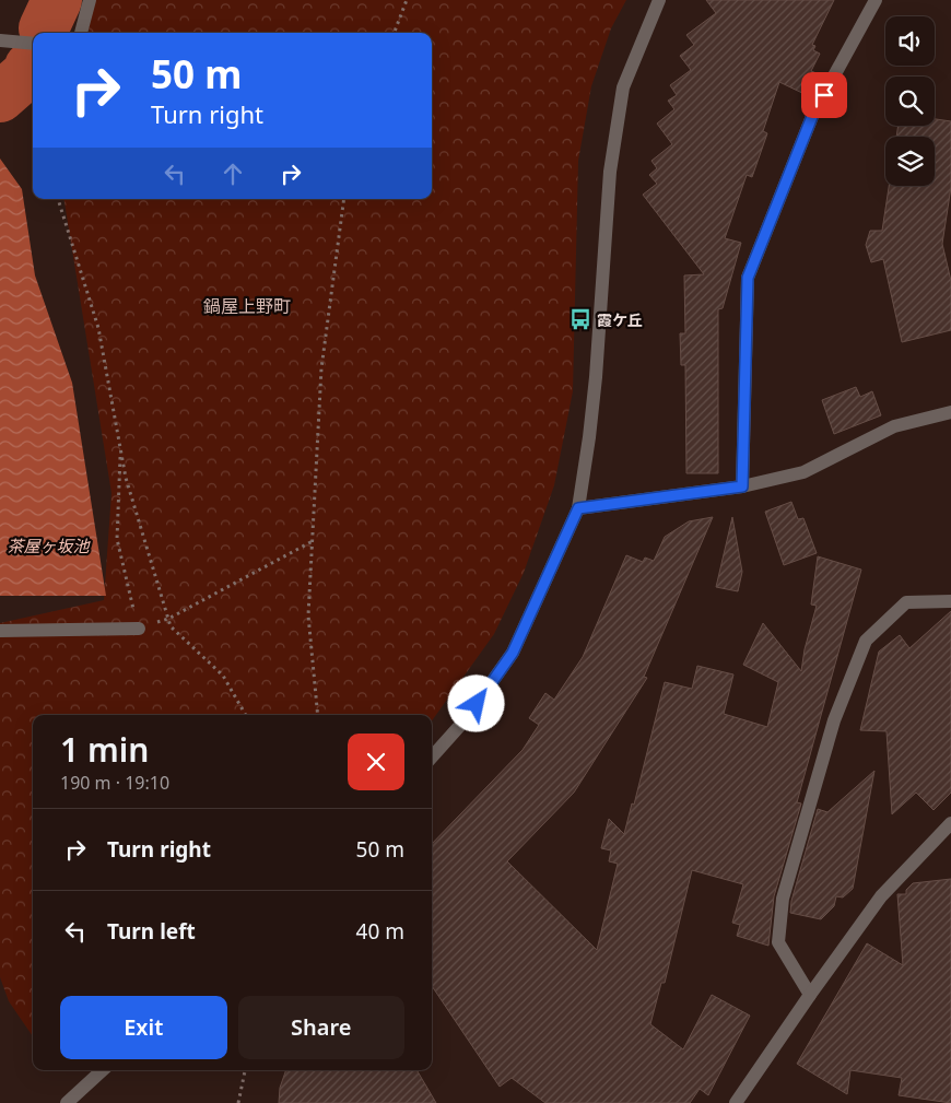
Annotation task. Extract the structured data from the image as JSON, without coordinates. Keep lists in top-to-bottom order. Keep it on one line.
{"districts":["鍋屋上野町"],"water":["茶屋ヶ坂池"],"places":{"bus stop":["霞ケ丘"]},"page":{"turn":["50 m","Turn right"],"heading":["1 min","190 m · 19:10"],"list":[{"name":"Turn right","value":"50 m"},{"name":"Turn left","value":"40 m"}],"buttons":["Exit","Share"]}}
